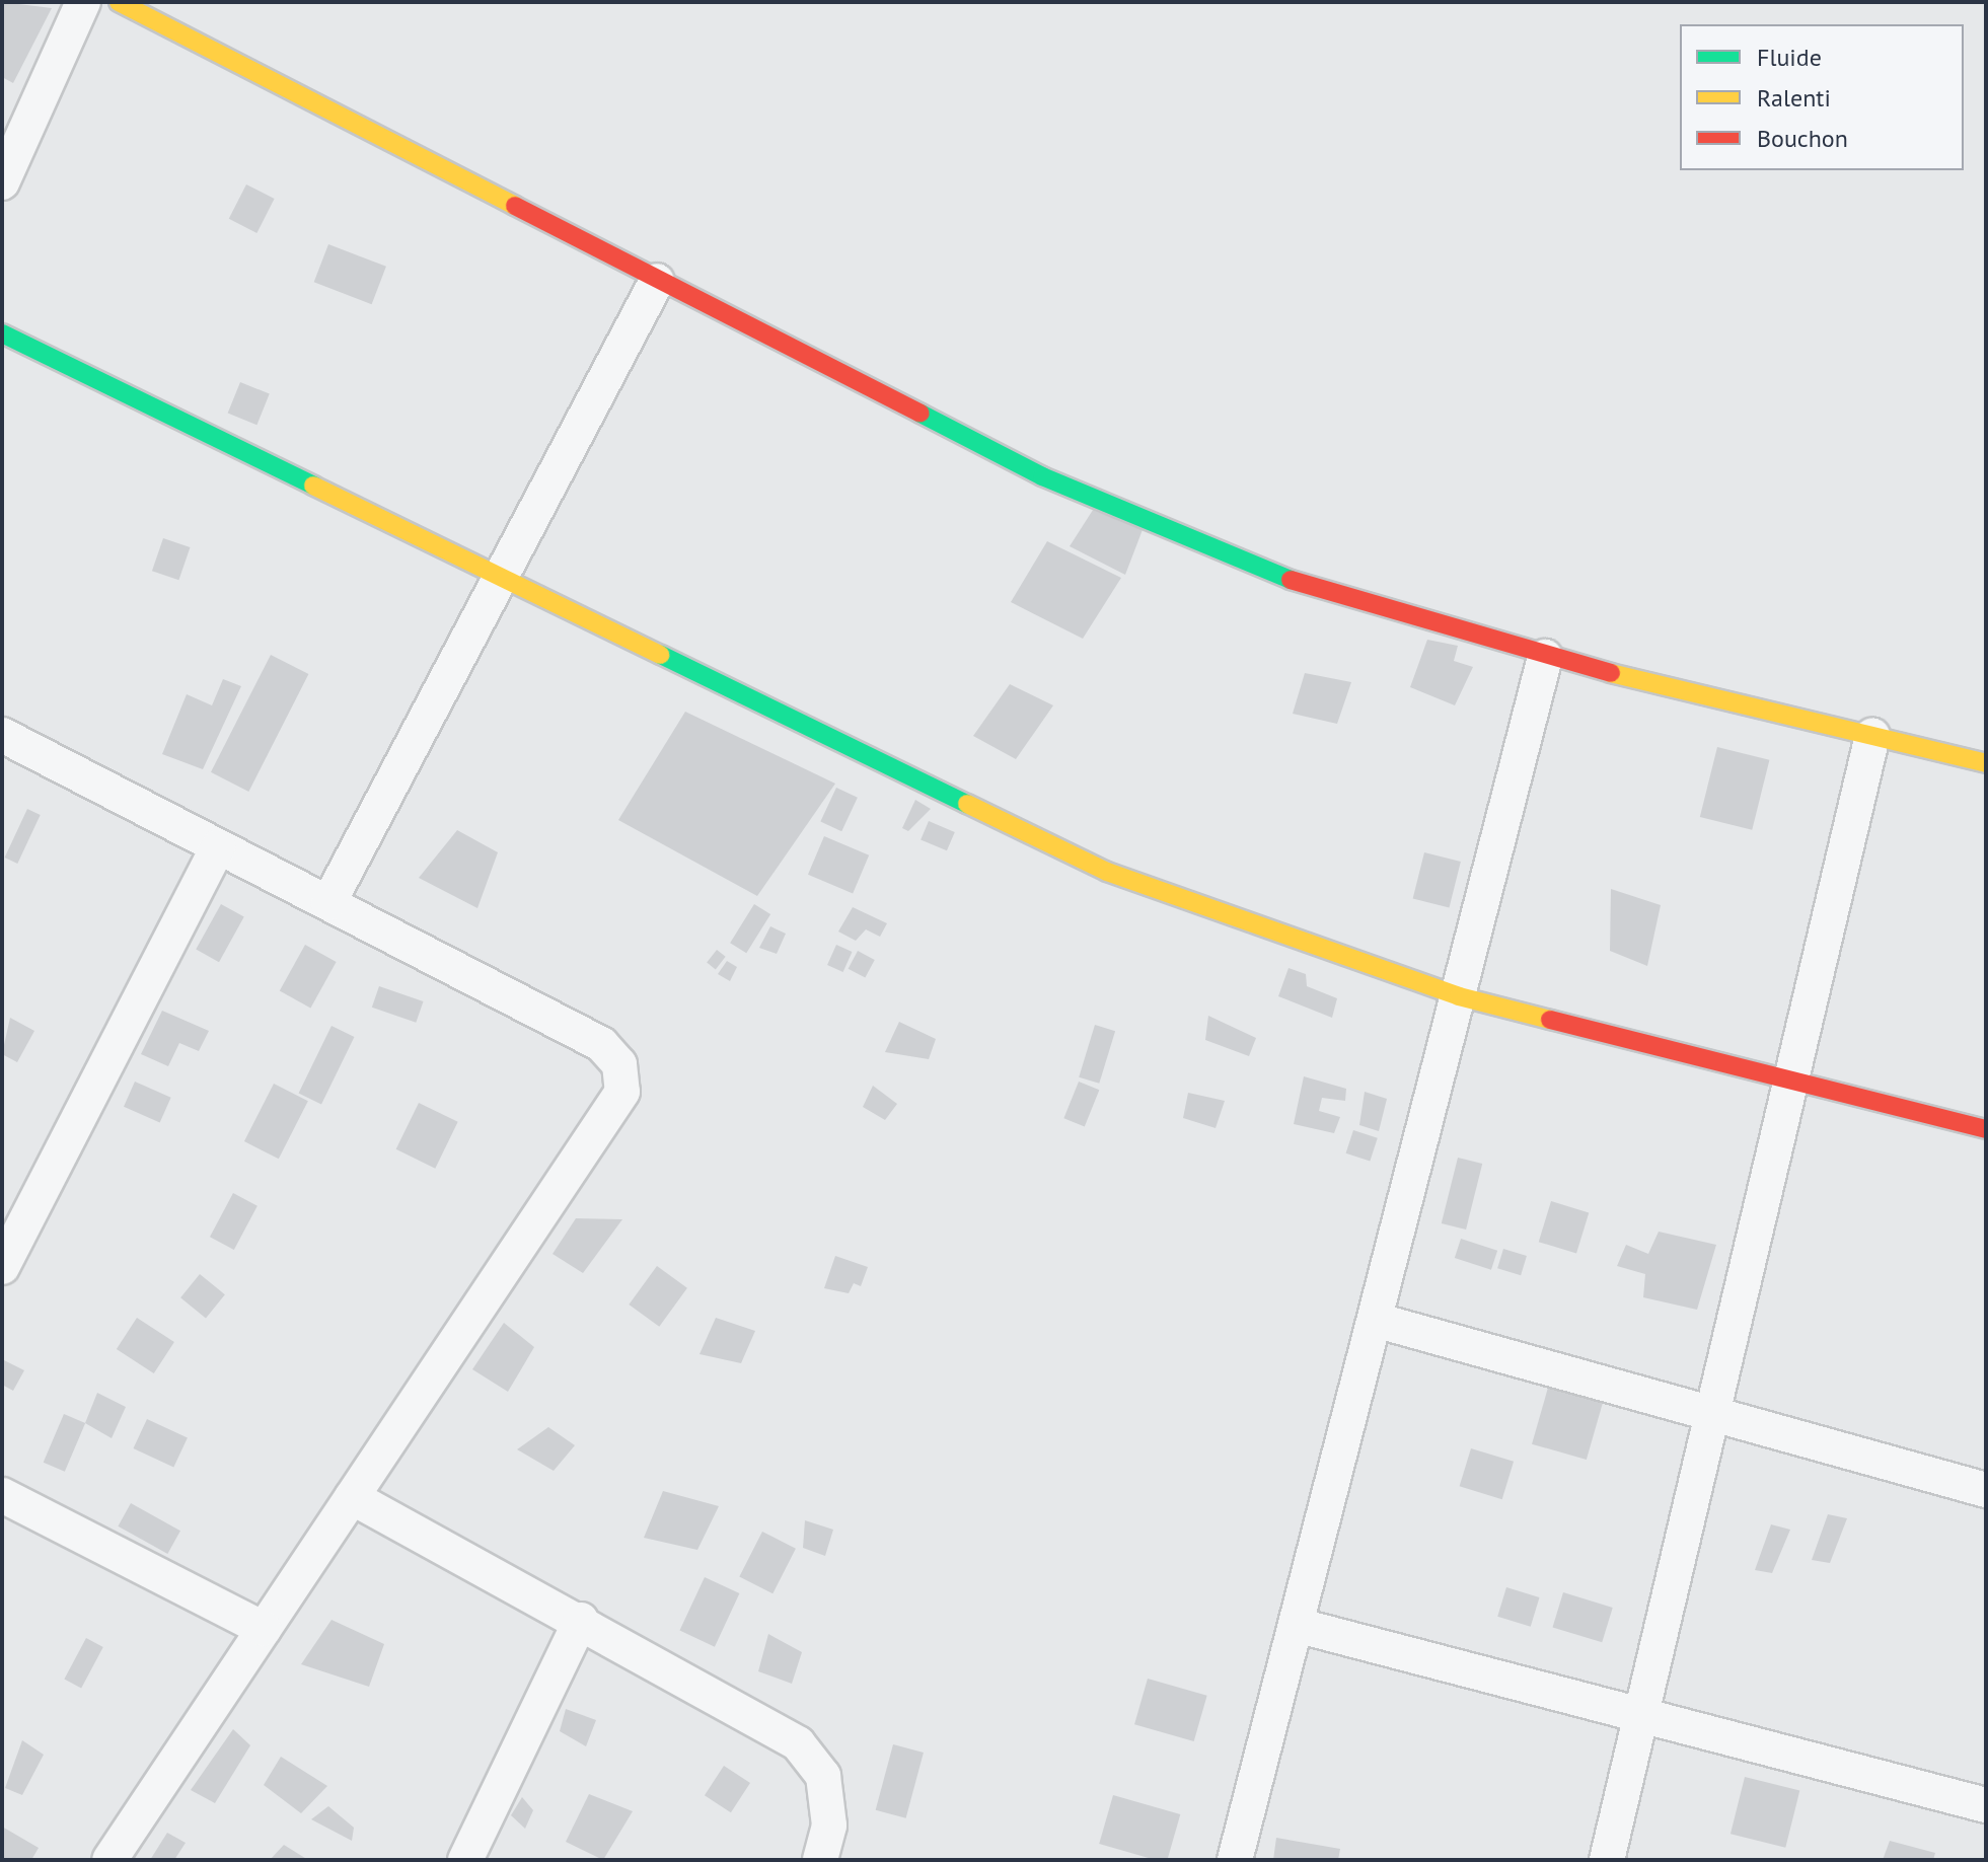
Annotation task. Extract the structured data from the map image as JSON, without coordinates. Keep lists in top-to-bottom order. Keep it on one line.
{"legend":["Fluide","Ralenti","Bouchon"]}
